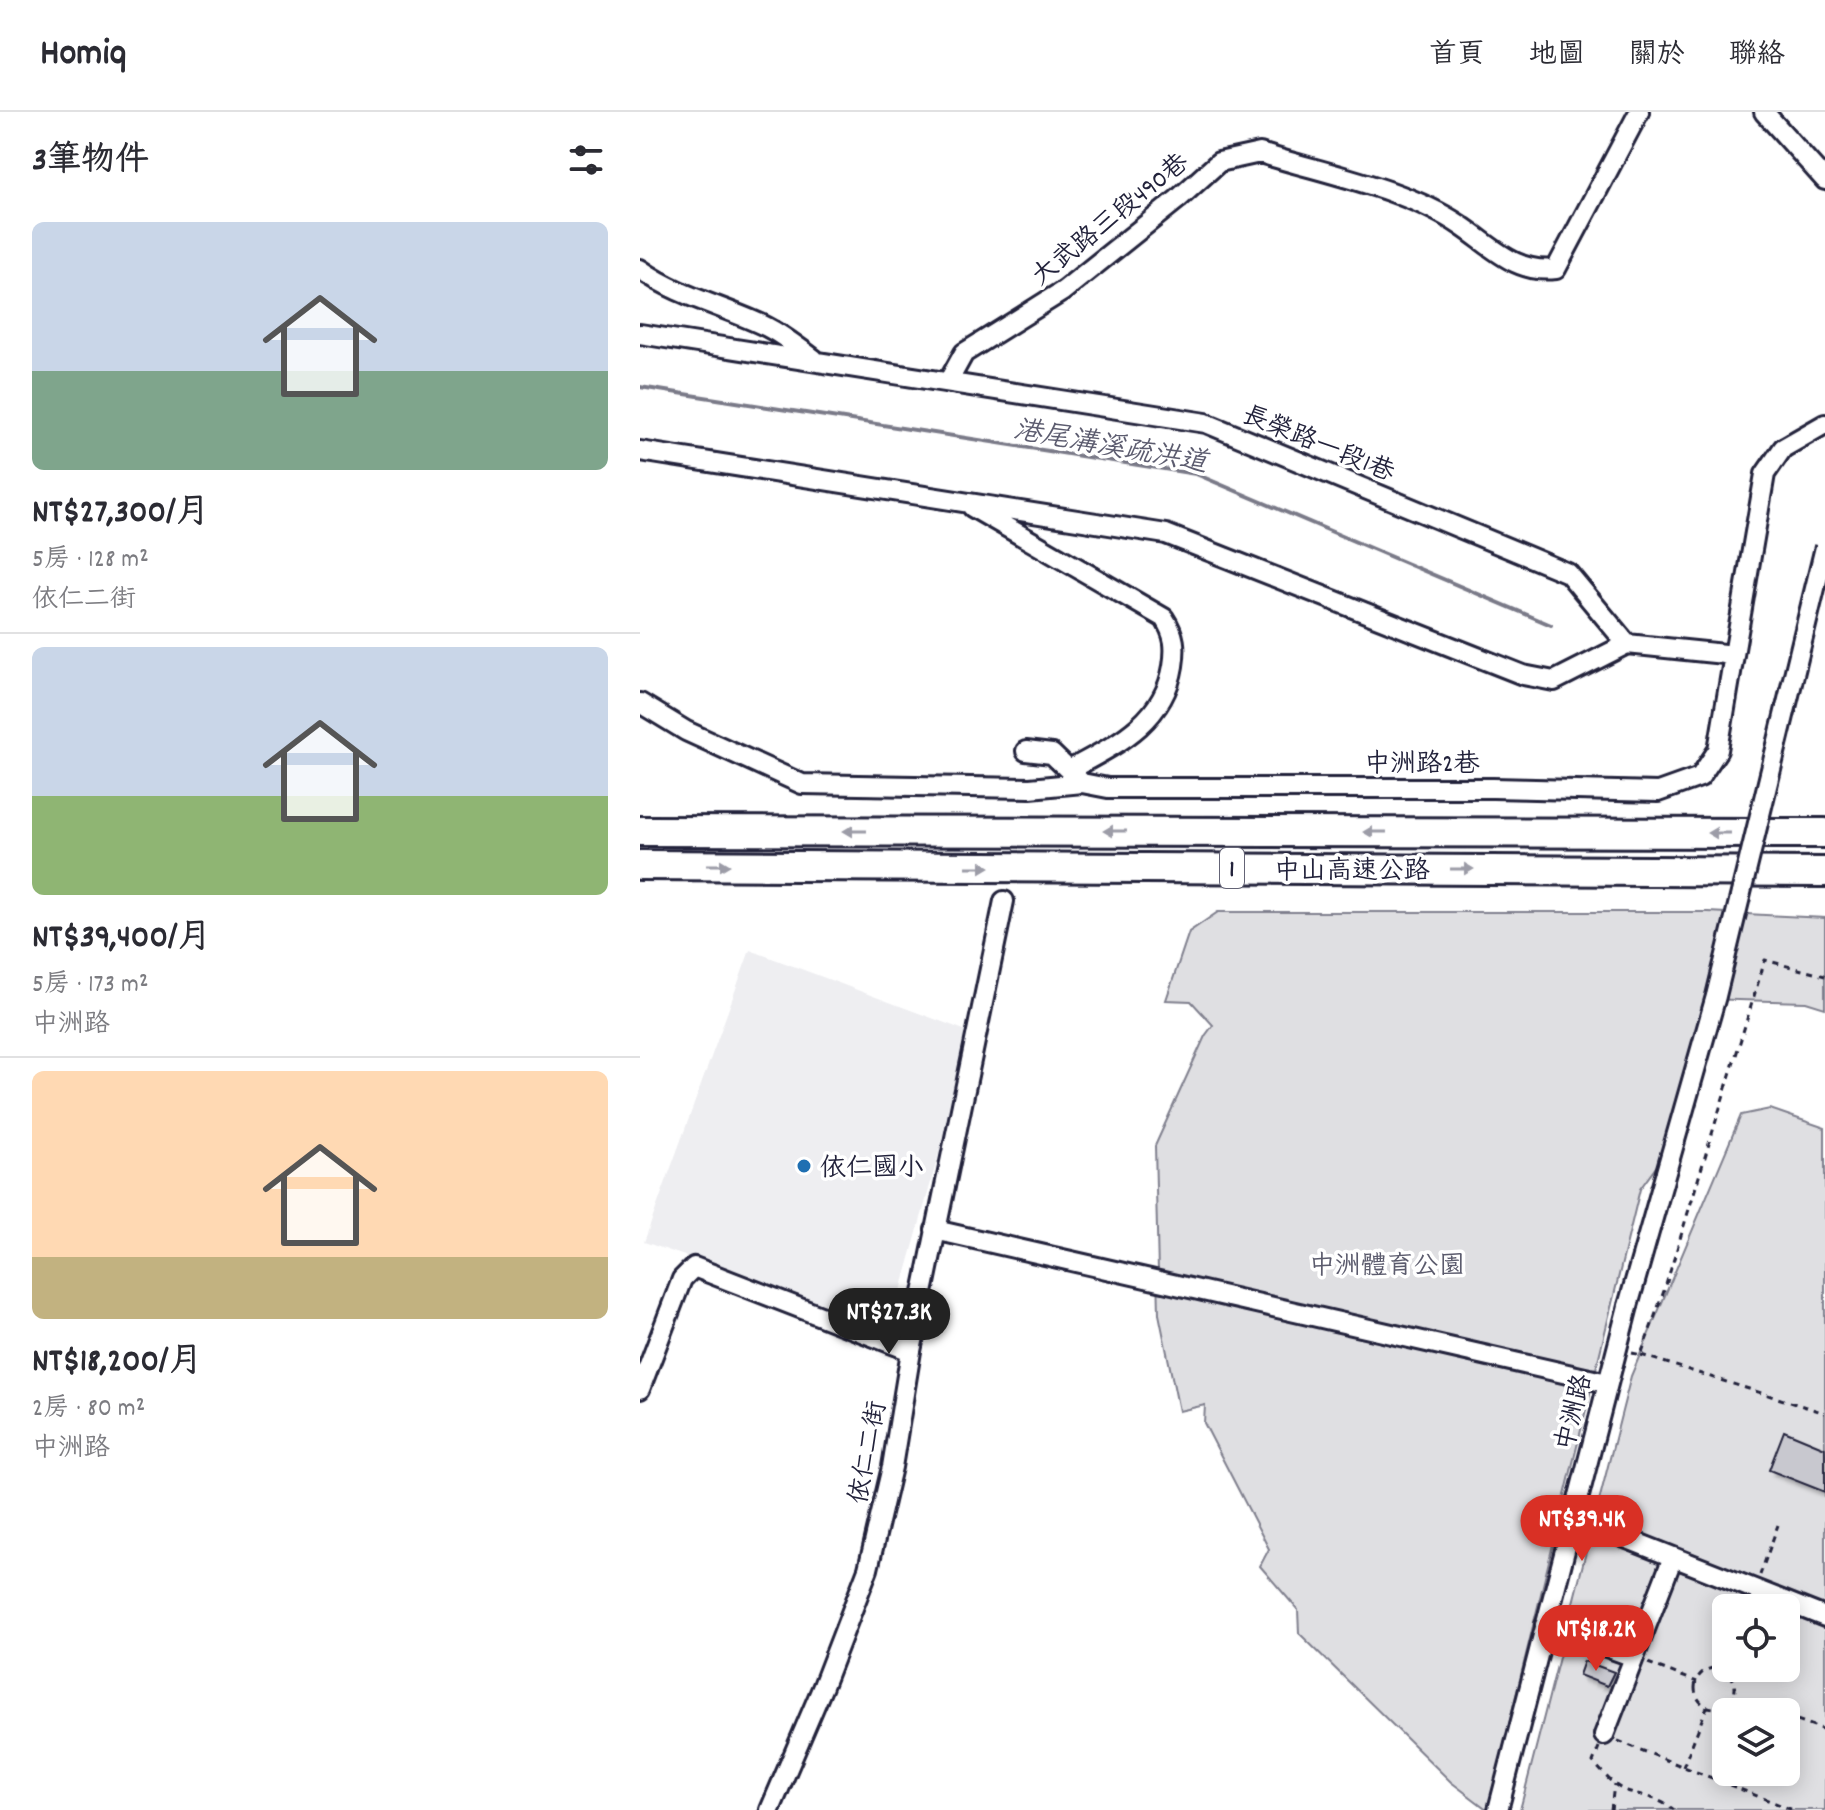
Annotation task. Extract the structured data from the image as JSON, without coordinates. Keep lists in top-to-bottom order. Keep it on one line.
{"streets":{"highway":["1","中山高速公路"],"street":["大武路三段490巷","長榮路一段1巷","中洲路2巷","中洲路","依仁二街"]},"crossings":[["大武路三段490巷","長榮路一段1巷"]],"water":["港尾溝溪疏洪道"],"parks":["中洲體育公園"],"places":["依仁國小"],"page":{"header":"Homiq","nav":["首頁","地圖","關於","聯絡"],"heading":"3筆物件","list":[{"name":"NT$27,300/月","note":"5房 · 128 m² · 依仁二街"},{"name":"NT$39,400/月","note":"5房 · 173 m² · 中洲路"},{"name":"NT$18,200/月","note":"2房 · 80 m² · 中洲路"}],"price":["NT$27.3K","NT$39.4K","NT$18.2K"]}}
